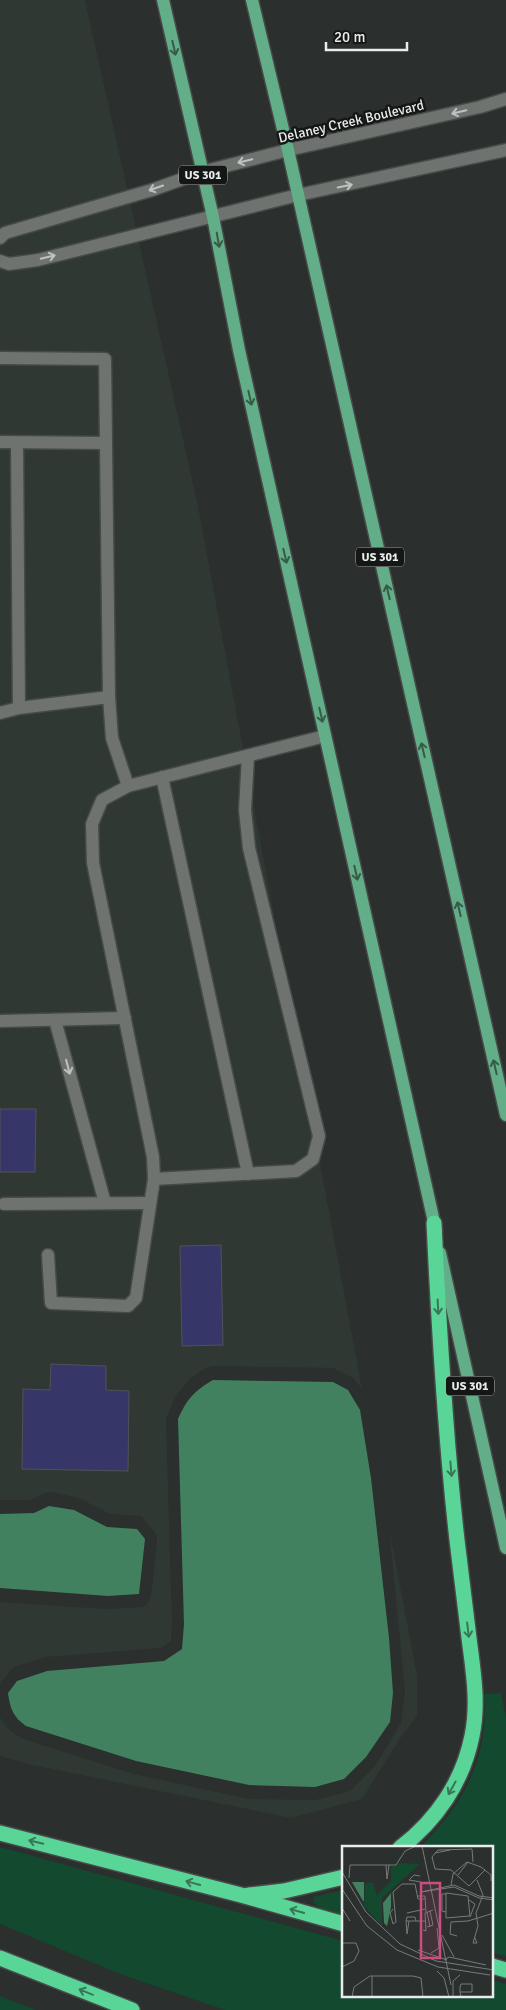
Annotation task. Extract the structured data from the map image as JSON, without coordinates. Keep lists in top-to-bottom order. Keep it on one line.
{"streets":{"main road":["US 301"],"street":["Delaney Creek Boulevard"]},"crossings":[["Delaney Creek Boulevard","US 301"]],"scale_bar":"20 m"}
